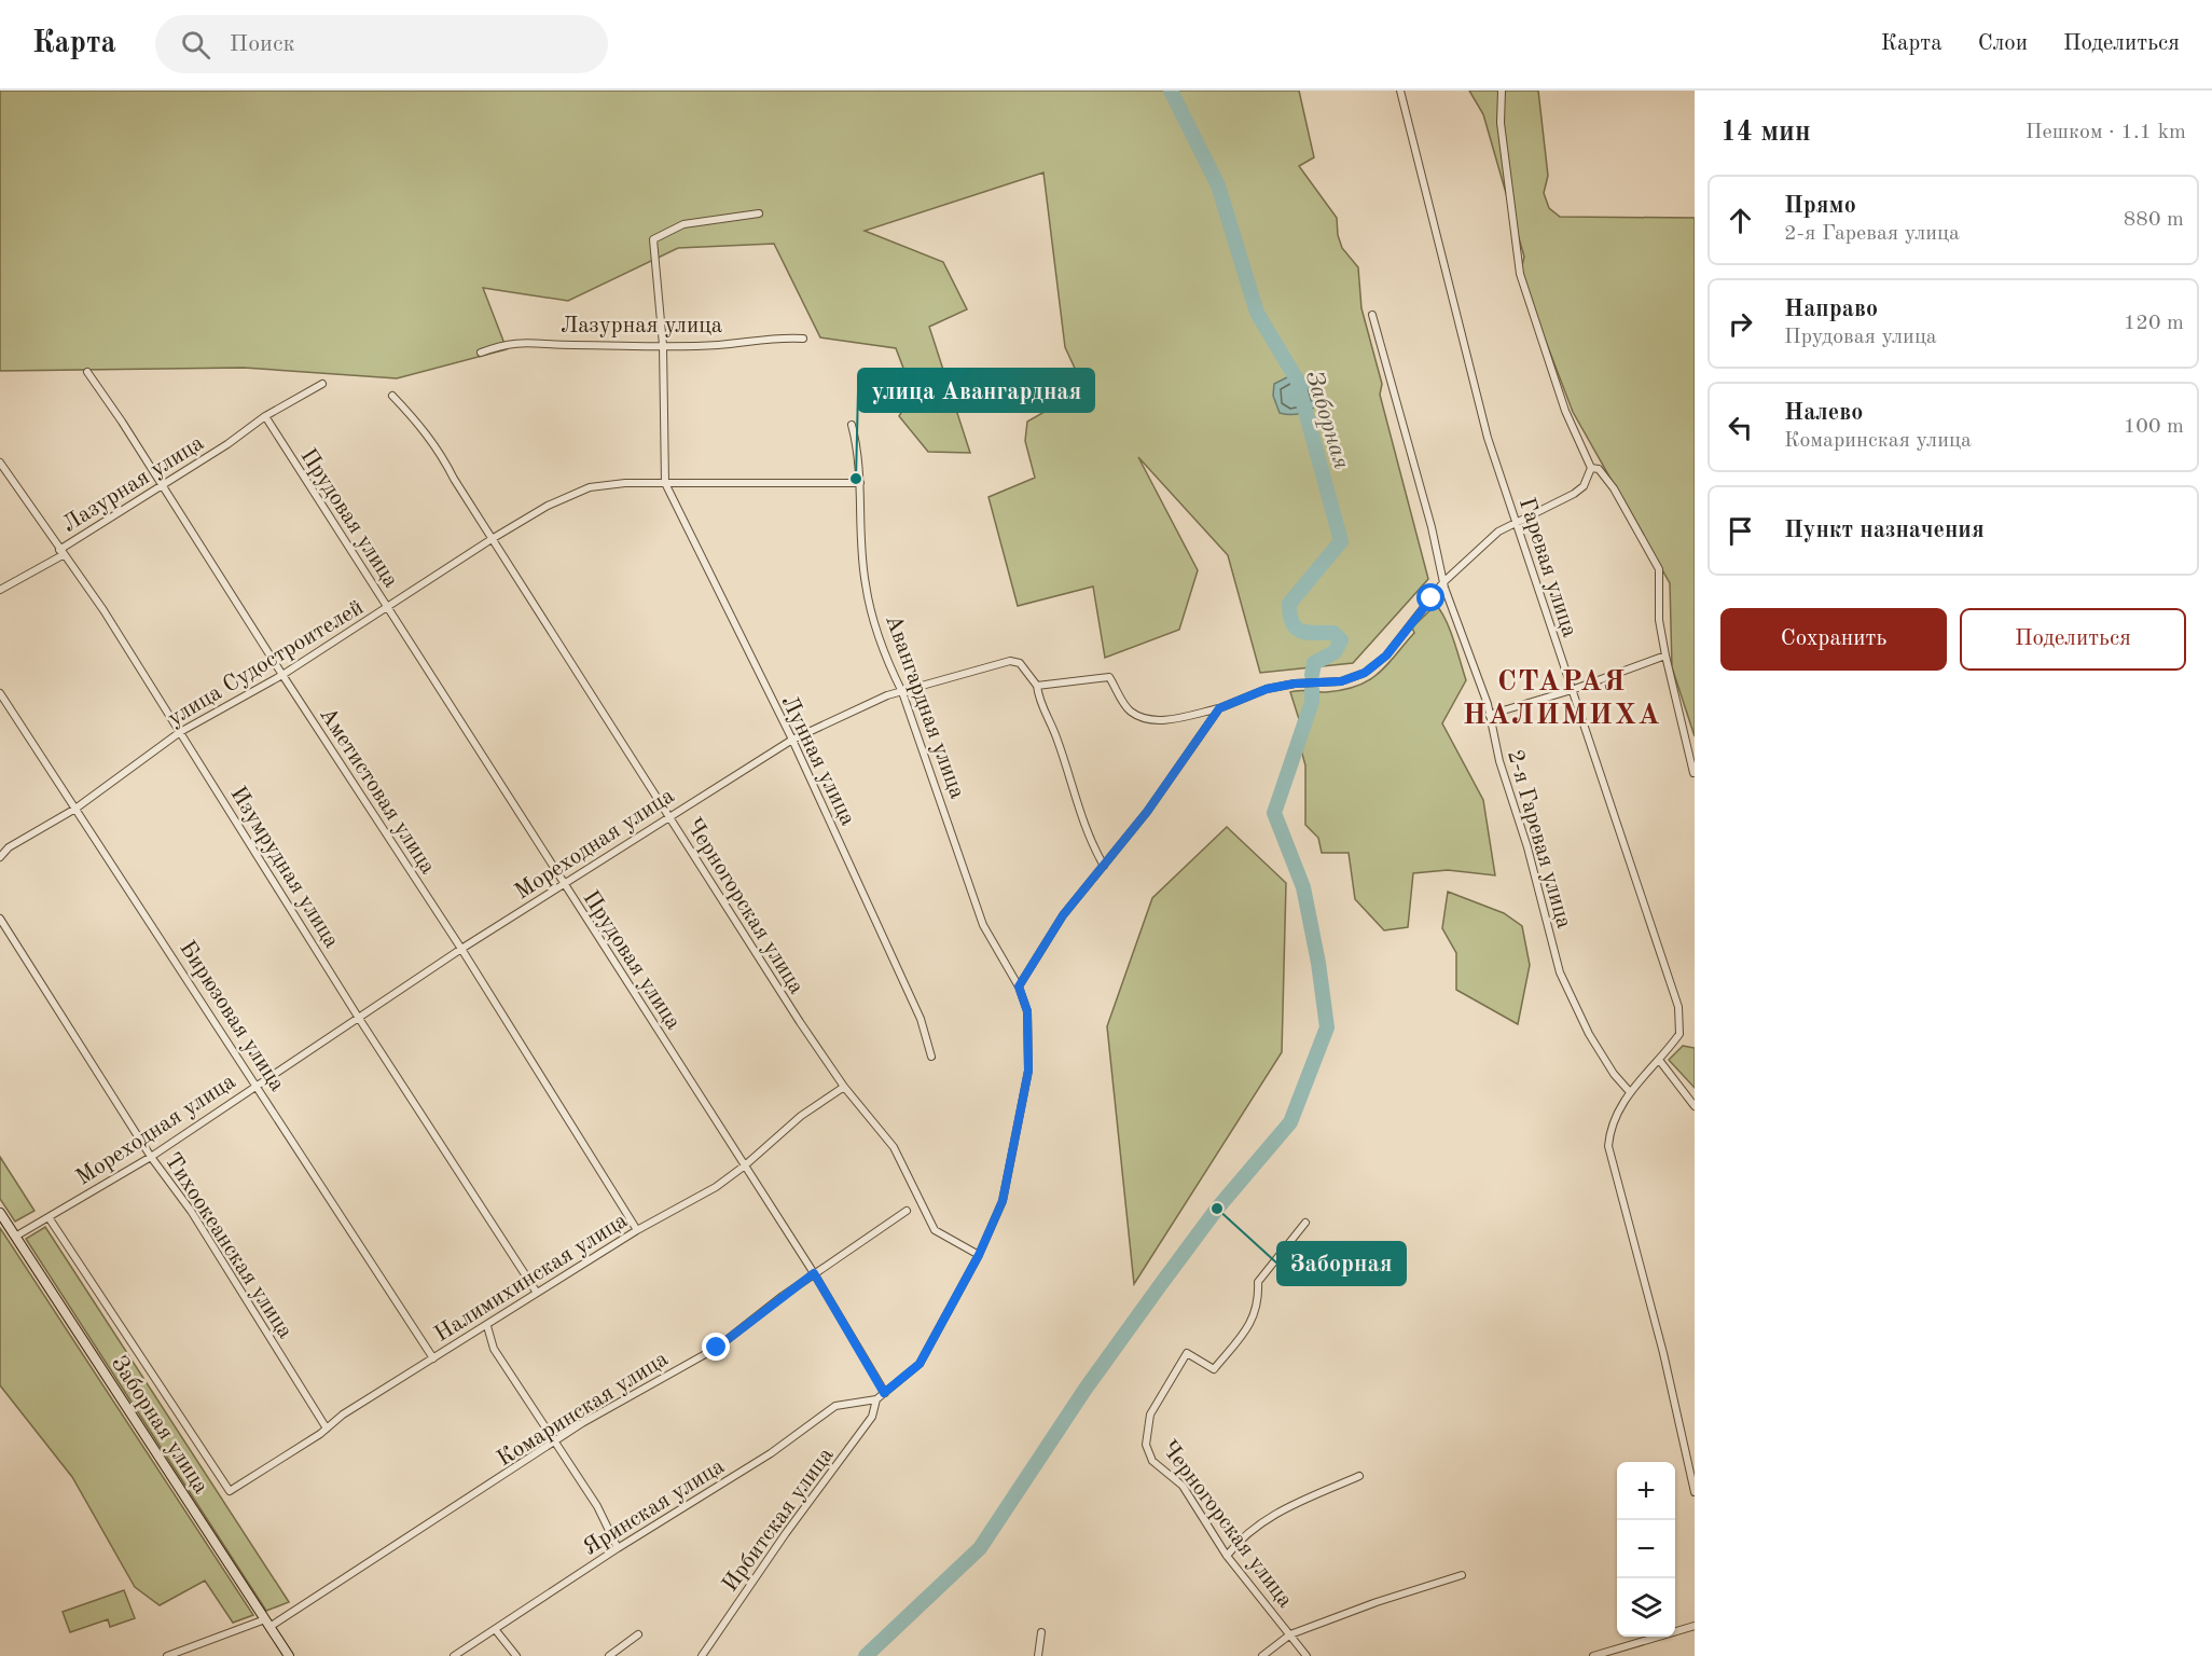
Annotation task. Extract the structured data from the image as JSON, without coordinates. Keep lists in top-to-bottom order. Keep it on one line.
{"streets":{"street":["Лазурная улица","Прудовая улица","Гаревая улица","улица Судостроителей","Авангардная улица","Лунная улица","Аметистовая улица","2-я Гаревая улица","Мореходная улица","Изумрудная улица","Черногорская улица","Бирюзовая улица","Тихоокеанская улица","Налимихинская улица","Комаринская улица","Заборная улица","Яринская улица","Ирбитская улица"]},"crossings":[["Лазурная улица","Прудовая улица"],["Лазурная улица","Аметистовая улица"],["Лазурная улица","Изумрудная улица"],["Прудовая улица","улица Судостроителей"],["Прудовая улица","Мореходная улица"],["Прудовая улица","Налимихинская улица"],["Прудовая улица","Комаринская улица"],["Гаревая улица","2-я Гаревая улица"],["улица Судостроителей","Авангардная улица"],["улица Судостроителей","Лунная улица"],["улица Судостроителей","Аметистовая улица"],["улица Судостроителей","Изумрудная улица"],["улица Судостроителей","Черногорская улица"],["улица Судостроителей","Бирюзовая улица"],["Авангардная улица","Мореходная улица"],["Лунная улица","Мореходная улица"],["Аметистовая улица","Мореходная улица"],["Аметистовая улица","Налимихинская улица"],["Мореходная улица","Изумрудная улица"],["Мореходная улица","Черногорская улица"],["Мореходная улица","Бирюзовая улица"],["Мореходная улица","Тихоокеанская улица"],["Мореходная улица","Налимихинская улица"],["Мореходная улица","Заборная улица"],["Изумрудная улица","Налимихинская улица"],["Черногорская улица","Налимихинская улица"],["Бирюзовая улица","Налимихинская улица"],["Тихоокеанская улица","Налимихинская улица"],["Комаринская улица","Заборная улица"],["Яринская улица","Ирбитская улица"]],"districts":["СТАРАЯ НАЛИМИХА"],"water":["Заборная"],"places":["улица Авангардная","Заборная"],"page":{"header":"Карта","search":"Поиск","nav":["Карта","Слои","Поделиться"],"heading":["14 мин","Пешком · 1.1 km"],"list":[["Прямо","2-я Гаревая улица","880 m"],["Направо","Прудовая улица","120 m"],["Налево","Комаринская улица","100 m"],"Пункт назначения"],"buttons":["Сохранить","Поделиться"],"map_buttons":["+","−"]}}
